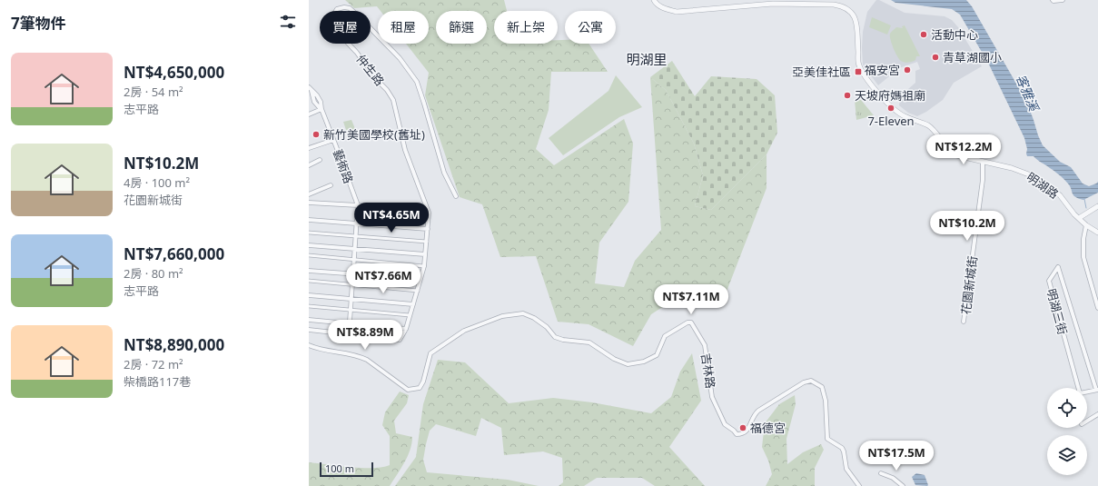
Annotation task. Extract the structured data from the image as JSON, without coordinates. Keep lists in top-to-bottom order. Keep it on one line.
{"streets":{"street":["仲生路","藝術路","明湖路","花園新城街","明湖三街","吉林路"]},"crossings":[["明湖路","花園新城街"]],"districts":["明湖里"],"water":["客雅溪"],"places":{"other":["活動中心","青草湖國小","福安宮","天坡府媽祖廟","7-Eleven","新竹美國學校(舊址)","福德宮"],"transit":["亞美佳社區"]},"scale_bar":"100 m","page":{"heading":"7筆物件","chip":["買屋","租屋","篩選","新上架","公寓"],"list":[{"name":"NT$4,650,000","note":"2房 · 54 m² · 志平路"},{"name":"NT$10.2M","note":"4房 · 100 m² · 花園新城街"},{"name":"NT$7,660,000","note":"2房 · 80 m² · 志平路"},{"name":"NT$8,890,000","note":"2房 · 72 m² · 柴橋路117巷"}],"price":["NT$12.2M","NT$4.65M","NT$10.2M","NT$7.66M","NT$7.11M","NT$8.89M","NT$17.5M"],"scale":"100 m"}}
